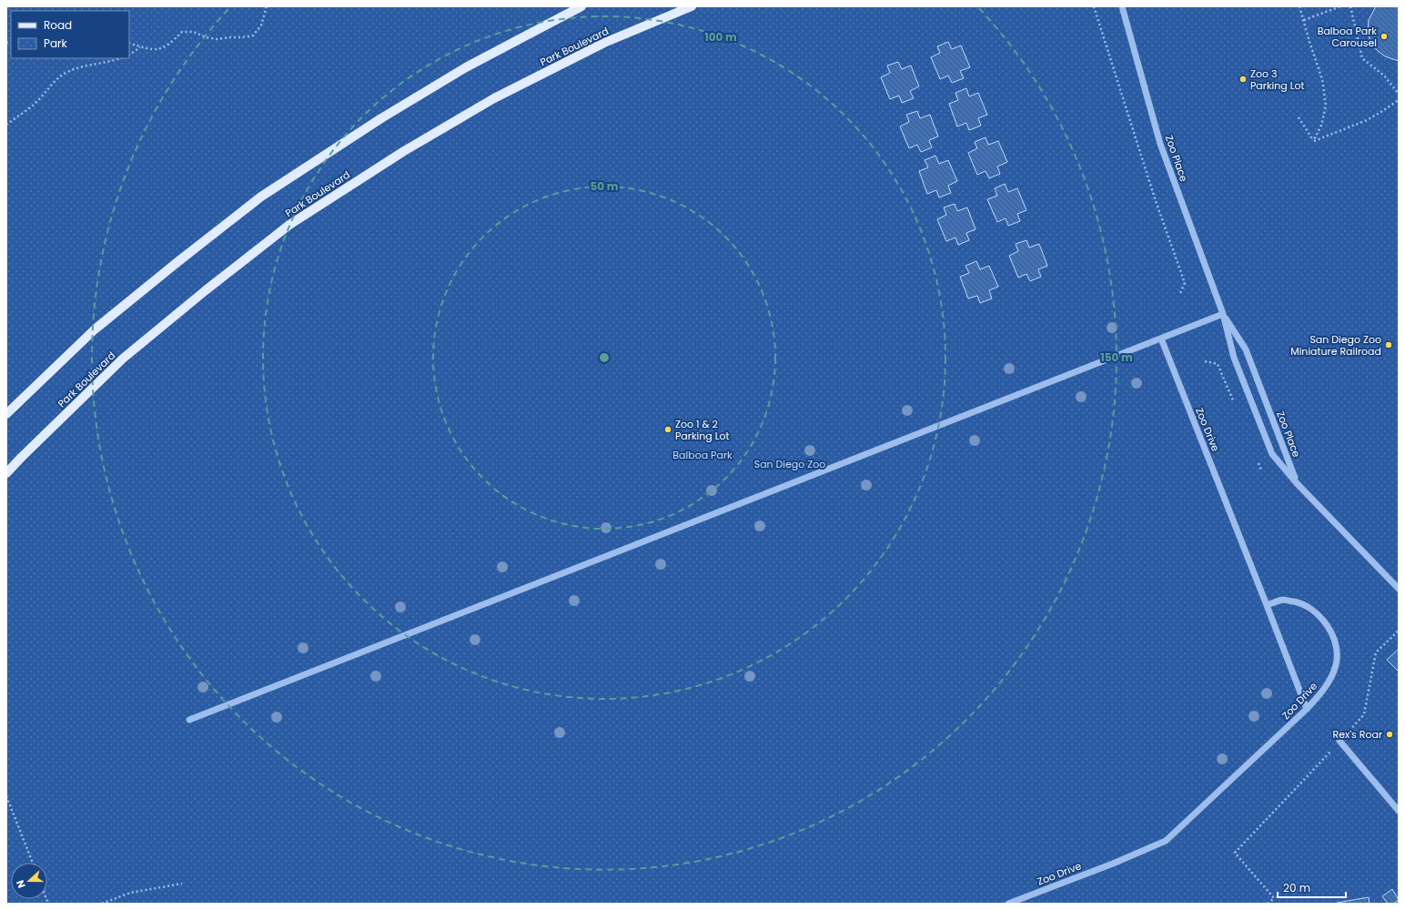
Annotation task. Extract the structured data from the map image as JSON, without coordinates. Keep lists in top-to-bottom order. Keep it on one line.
{"streets":{"main road":["Park Boulevard"],"street":["Zoo Place","Zoo Drive"]},"parks":["Balboa Park","San Diego Zoo"],"places":["Balboa Park Carousel","Zoo 3 Parking Lot","San Diego Zoo Miniature Railroad","Zoo 1 & 2 Parking Lot","Rex's Roar"],"legend":["Road","Park"],"scale_bar":"20 m","north":"left","rings":["100 m","50 m","150 m"]}
